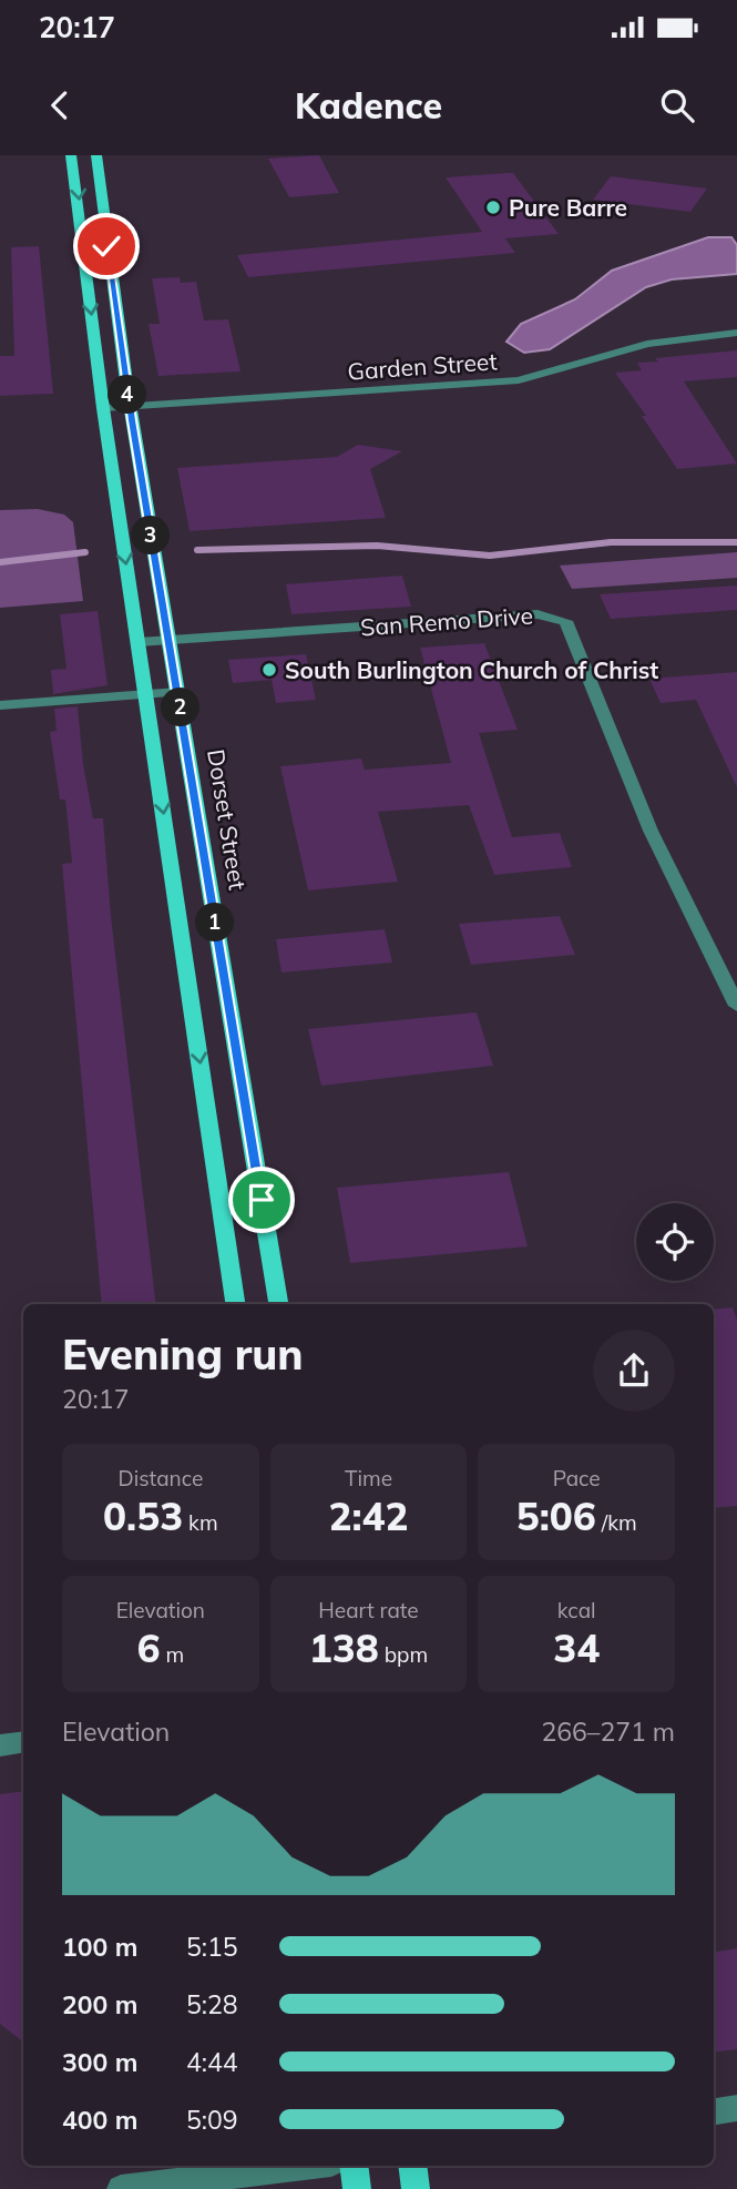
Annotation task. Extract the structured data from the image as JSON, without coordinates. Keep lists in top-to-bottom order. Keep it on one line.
{"streets":{"main road":["Dorset Street"],"street":["Garden Street","San Remo Drive"]},"crossings":[["Garden Street","Dorset Street"],["San Remo Drive","Dorset Street"]],"places":["Pure Barre","South Burlington Church of Christ"],"page":{"status":"20:17","header":"Kadence","pins":["4","3","2","1"],"heading":["Evening run","20:17"],"stats":[["Distance","0.53 km"],["Time","2:42"],["Pace","5:06 /km"],["Elevation","6 m"],["Heart rate","138 bpm"],["kcal","34"]],"chart":["Elevation","266–271 m"],"list":[{"name":"100 m","note":"5:15"},{"name":"200 m","note":"5:28"},{"name":"300 m","note":"4:44"},{"name":"400 m","note":"5:09"}]}}
